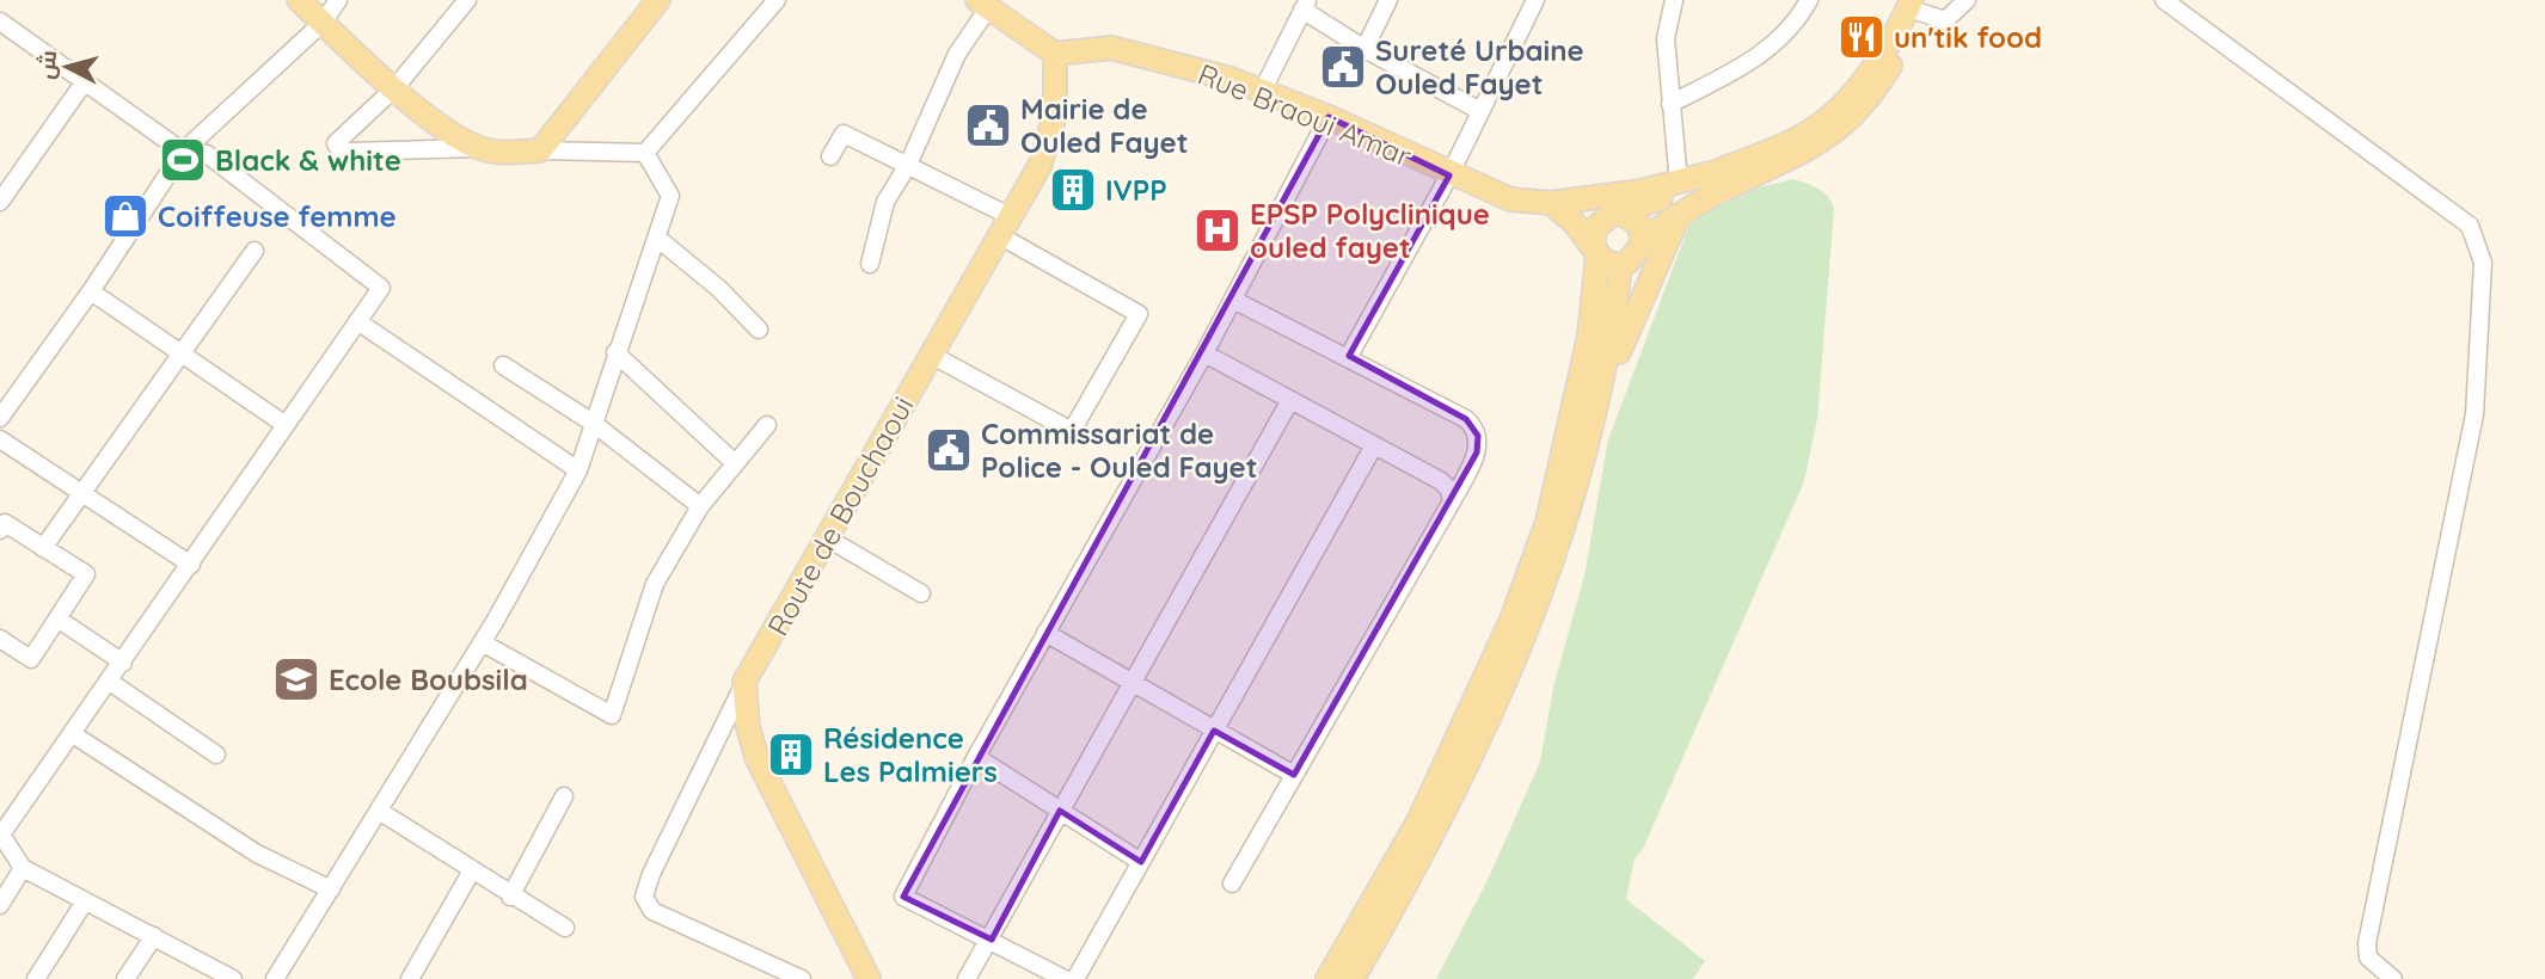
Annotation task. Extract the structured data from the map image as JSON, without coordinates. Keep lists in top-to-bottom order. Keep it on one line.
{"streets":{"main road":["Rue Braoui Amar","Route de Bouchaoui"]},"crossings":[["Rue Braoui Amar","Route de Bouchaoui"]],"places":{"restaurant":["un'tik food"],"public building":["Sureté Urbaine Ouled Fayet","Mairie de Ouled Fayet","Commissariat de Police - Ouled Fayet"],"sports":["Black & white"],"building":["IVPP","Résidence Les Palmiers"],"shop":["Coiffeuse femme"],"hospital":["EPSP Polyclinique ouled fayet"],"school or university":["Ecole Boubsila"]},"north":"left"}
